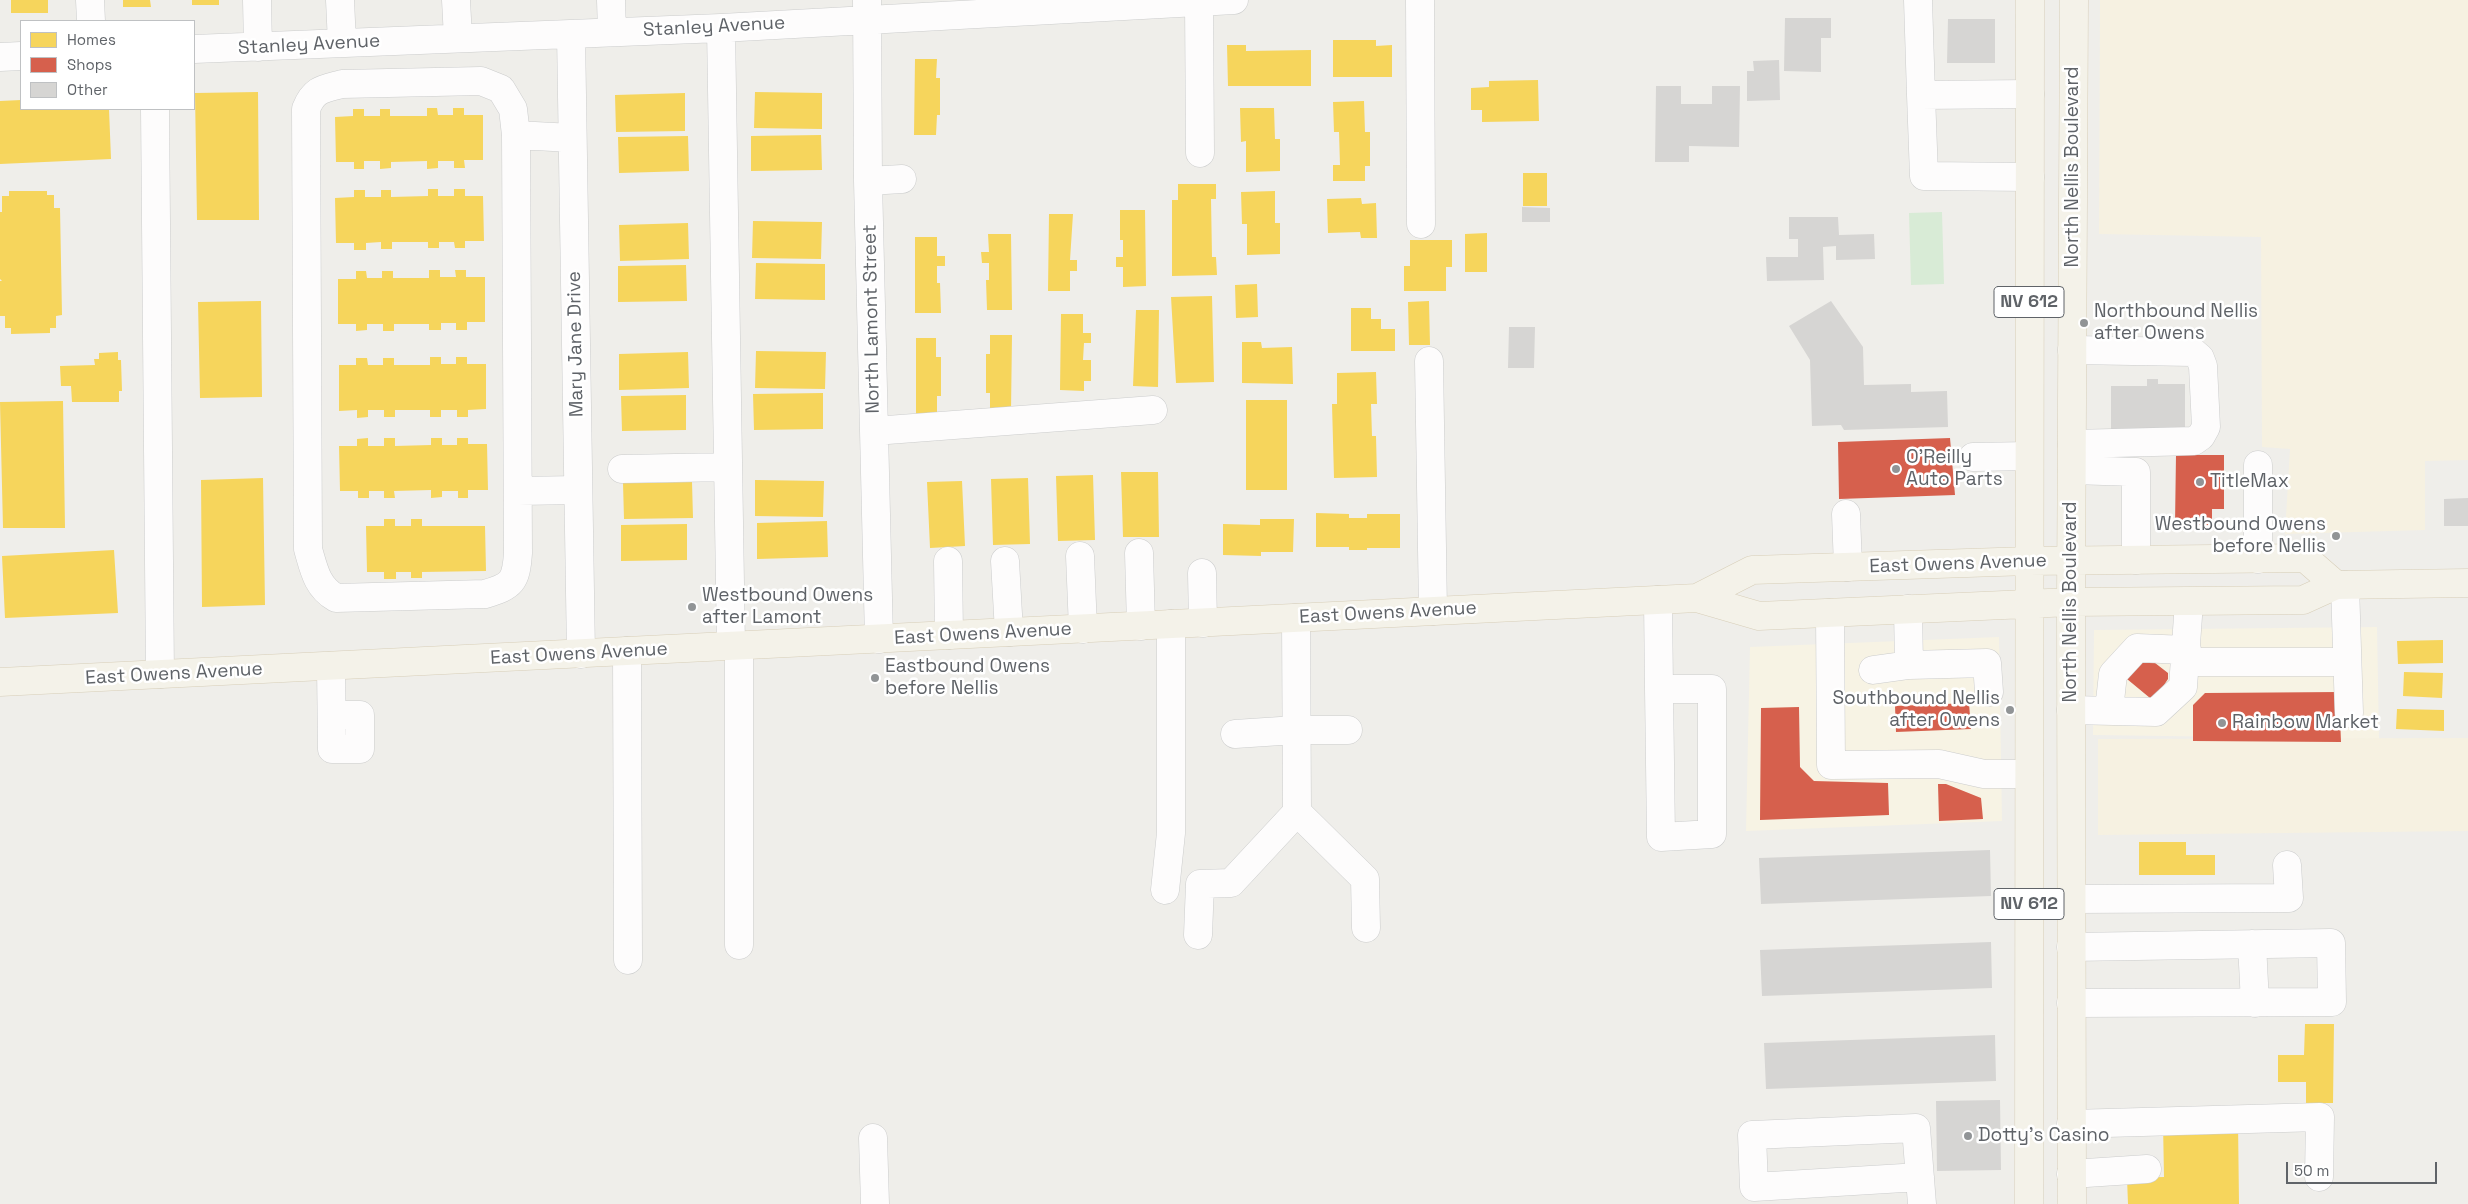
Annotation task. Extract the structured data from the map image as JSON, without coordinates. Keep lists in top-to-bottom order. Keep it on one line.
{"streets":{"main road":["North Nellis Boulevard","NV 612","East Owens Avenue"],"street":["Stanley Avenue","North Lamont Street","Mary Jane Drive"]},"crossings":[["Stanley Avenue","North Lamont Street"],["Stanley Avenue","Mary Jane Drive"],["North Nellis Boulevard","East Owens Avenue"],["NV 612","East Owens Avenue"],["North Lamont Street","East Owens Avenue"],["Mary Jane Drive","East Owens Avenue"]],"places":["Northbound Nellis after Owens","O'Reilly Auto Parts","TitleMax","Westbound Owens before Nellis","Westbound Owens after Lamont","Eastbound Owens before Nellis","Southbound Nellis after Owens","Rainbow Market","Dotty's Casino"],"legend":["Homes","Shops","Other"],"scale_bar":"50 m"}
